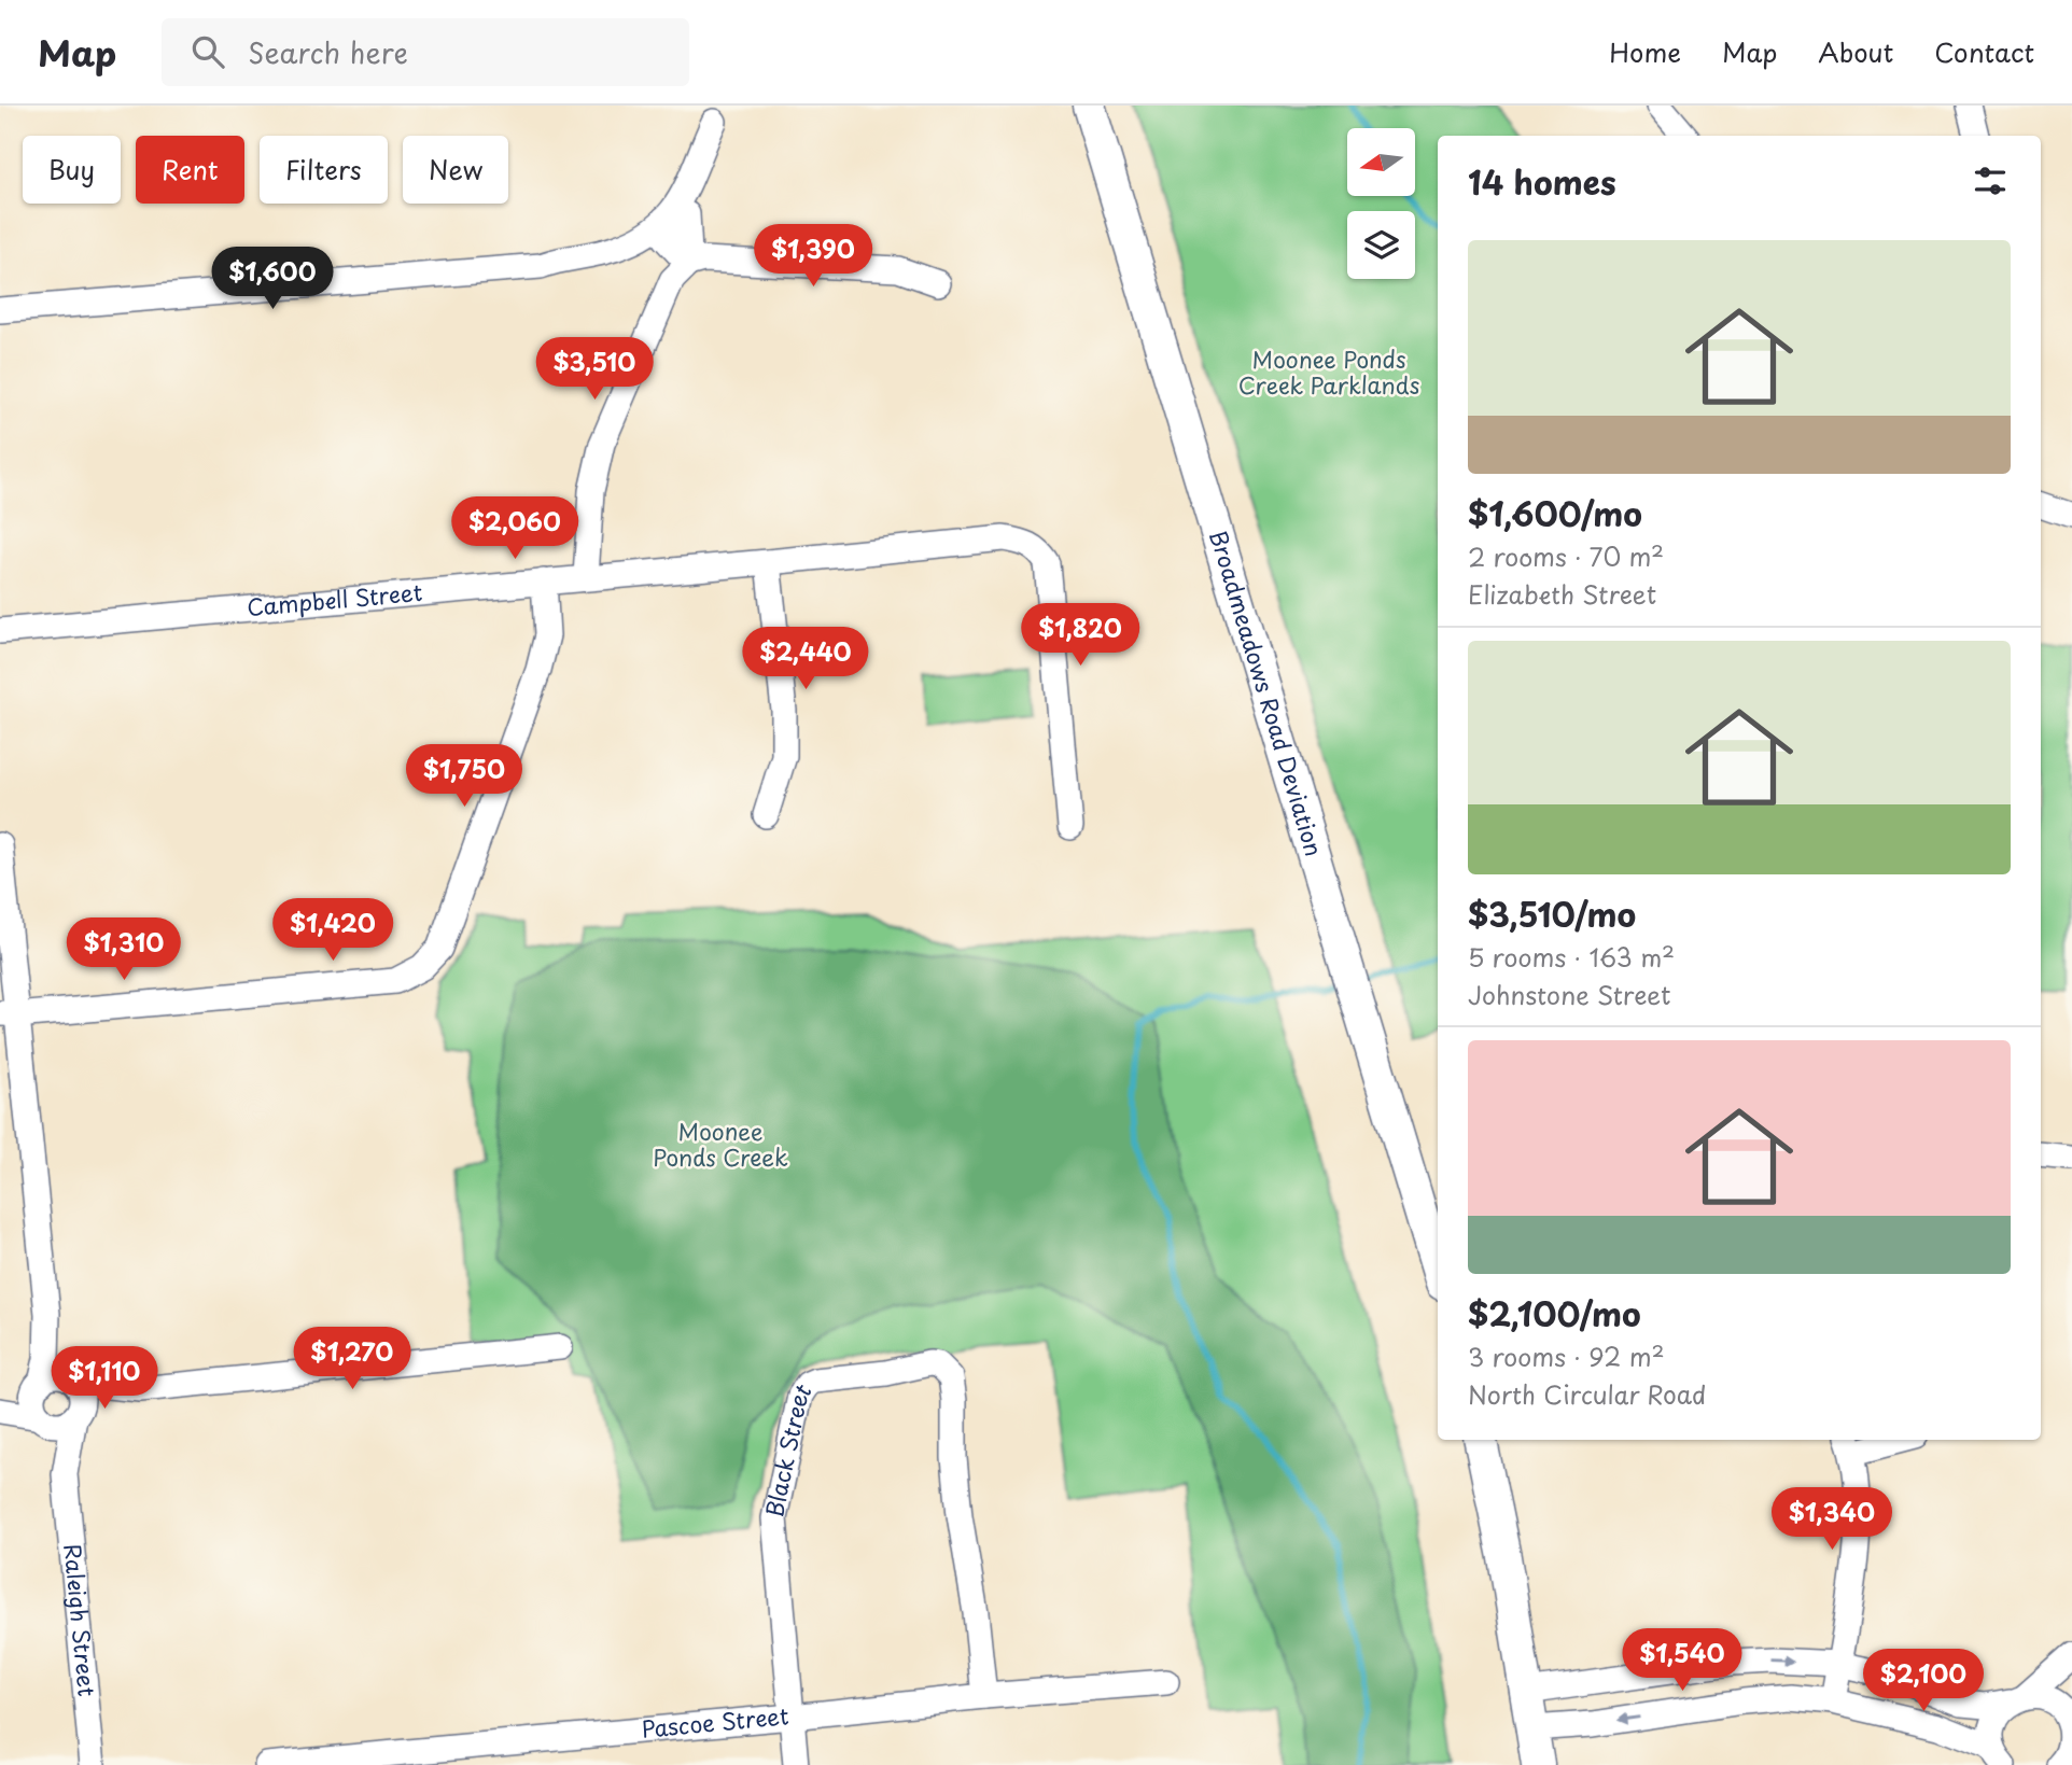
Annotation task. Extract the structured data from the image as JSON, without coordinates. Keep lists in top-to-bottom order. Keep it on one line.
{"streets":{"main road":["Broadmeadows Road Deviation"],"street":["Campbell Street","Black Street","Raleigh Street","Pascoe Street"]},"crossings":[["Black Street","Pascoe Street"]],"parks":["Moonee Ponds Creek Parklands","Moonee Ponds Creek"],"north":"left","page":{"header":"Map","search":"Search here","nav":["Home","Map","About","Contact"],"chip":["Buy","Rent","Filters","New"],"heading":"14 homes","price":["$1,390","$1,600","$3,510","$2,060","$1,820","$2,440","$1,750","$1,420","$1,310","$1,270","$1,110","$1,340","$1,540","$2,100"],"list":[{"name":"$1,600/mo","note":"2 rooms · 70 m² · Elizabeth Street"},{"name":"$3,510/mo","note":"5 rooms · 163 m² · Johnstone Street"},{"name":"$2,100/mo","note":"3 rooms · 92 m² · North Circular Road"}]}}
